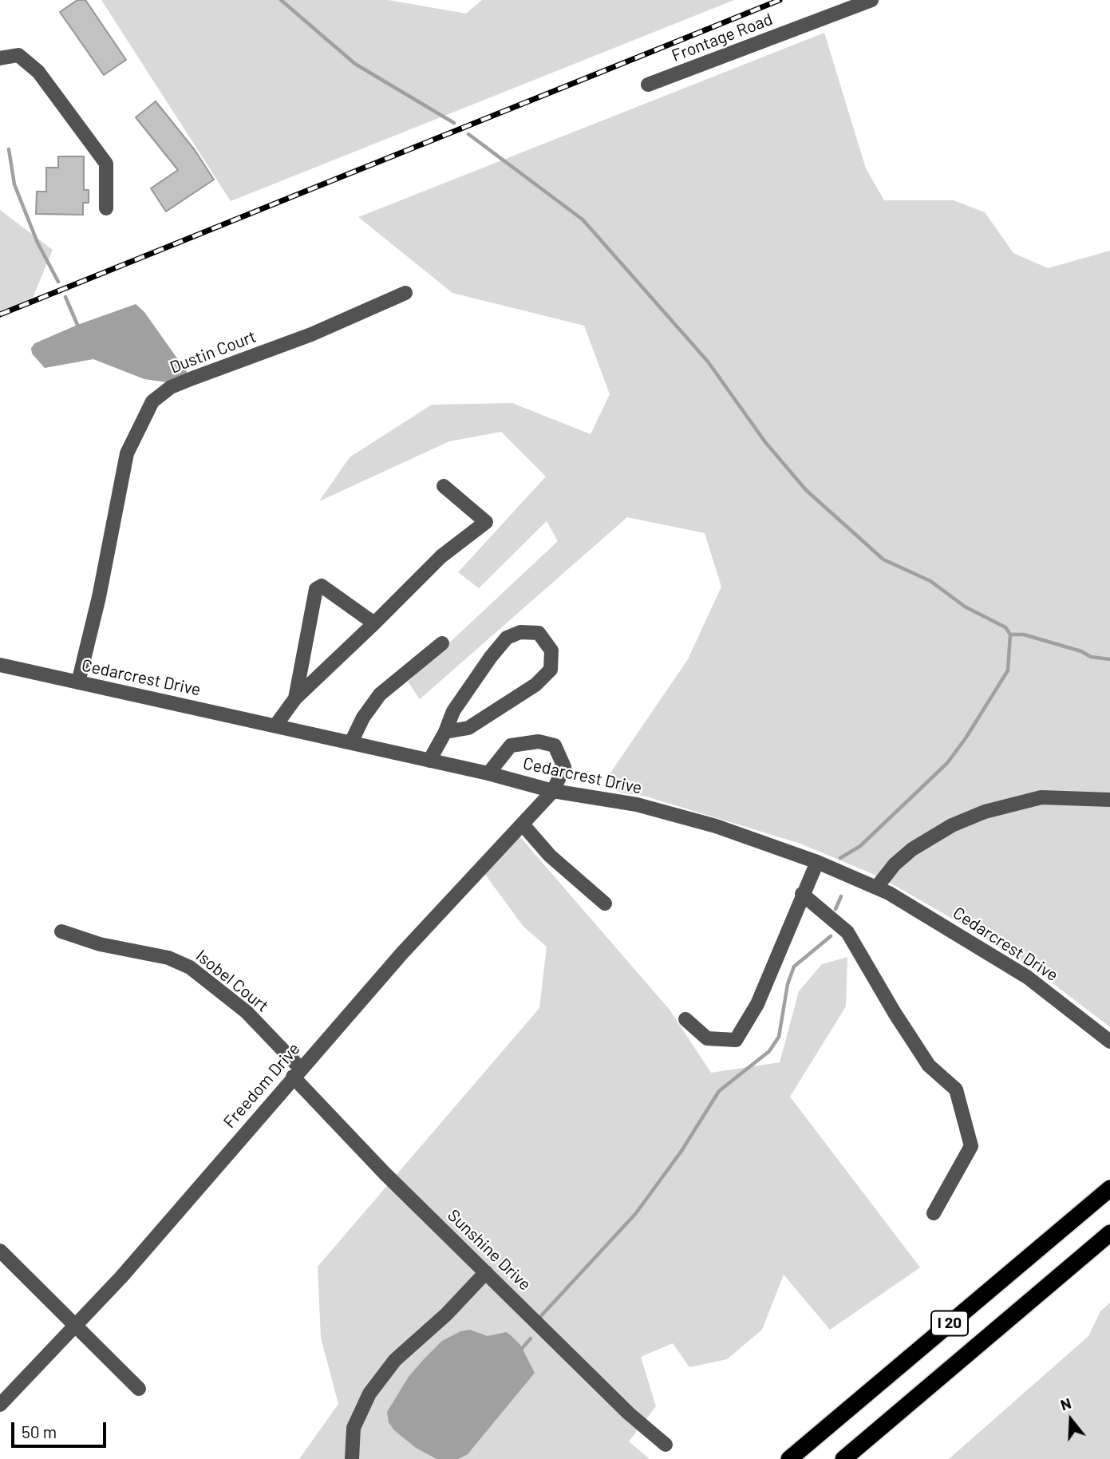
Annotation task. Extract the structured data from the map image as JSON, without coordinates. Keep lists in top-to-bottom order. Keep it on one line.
{"streets":{"highway":["I 20"],"street":["Frontage Road","Dustin Court","Cedarcrest Drive","Isobel Court","Freedom Drive","Sunshine Drive"]},"crossings":[["Dustin Court","Cedarcrest Drive"],["Cedarcrest Drive","Freedom Drive"],["Isobel Court","Freedom Drive"],["Isobel Court","Sunshine Drive"],["Freedom Drive","Sunshine Drive"]],"scale_bar":"50 m","north":"top"}
